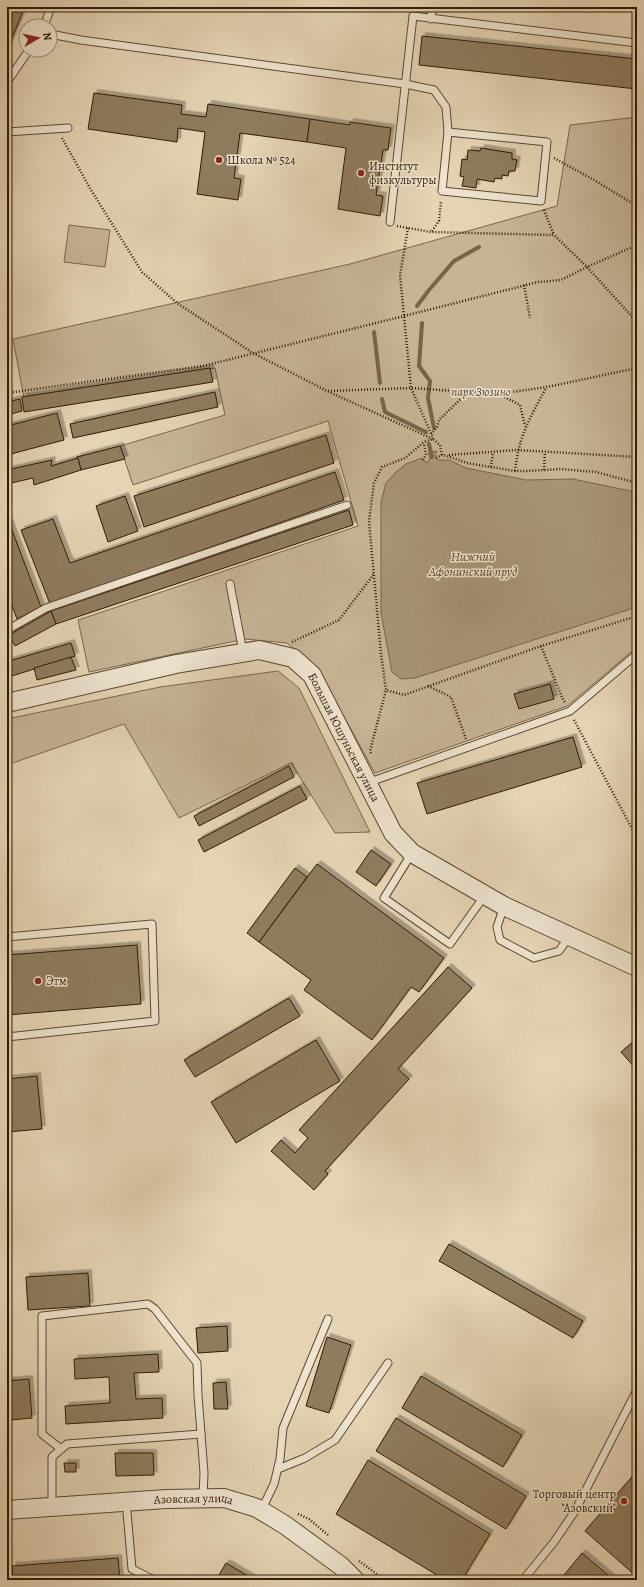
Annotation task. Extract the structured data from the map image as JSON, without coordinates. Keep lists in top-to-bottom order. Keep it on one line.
{"streets":{"street":["Большая Юшуньская улица","Азовская улица"]},"water":["Нижний Афонинский пруд"],"parks":["парк Зюзино"],"places":["Школа № 524","Институт физкультуры","Этм","Торговый центр \"Азовский\""],"north":"right"}
